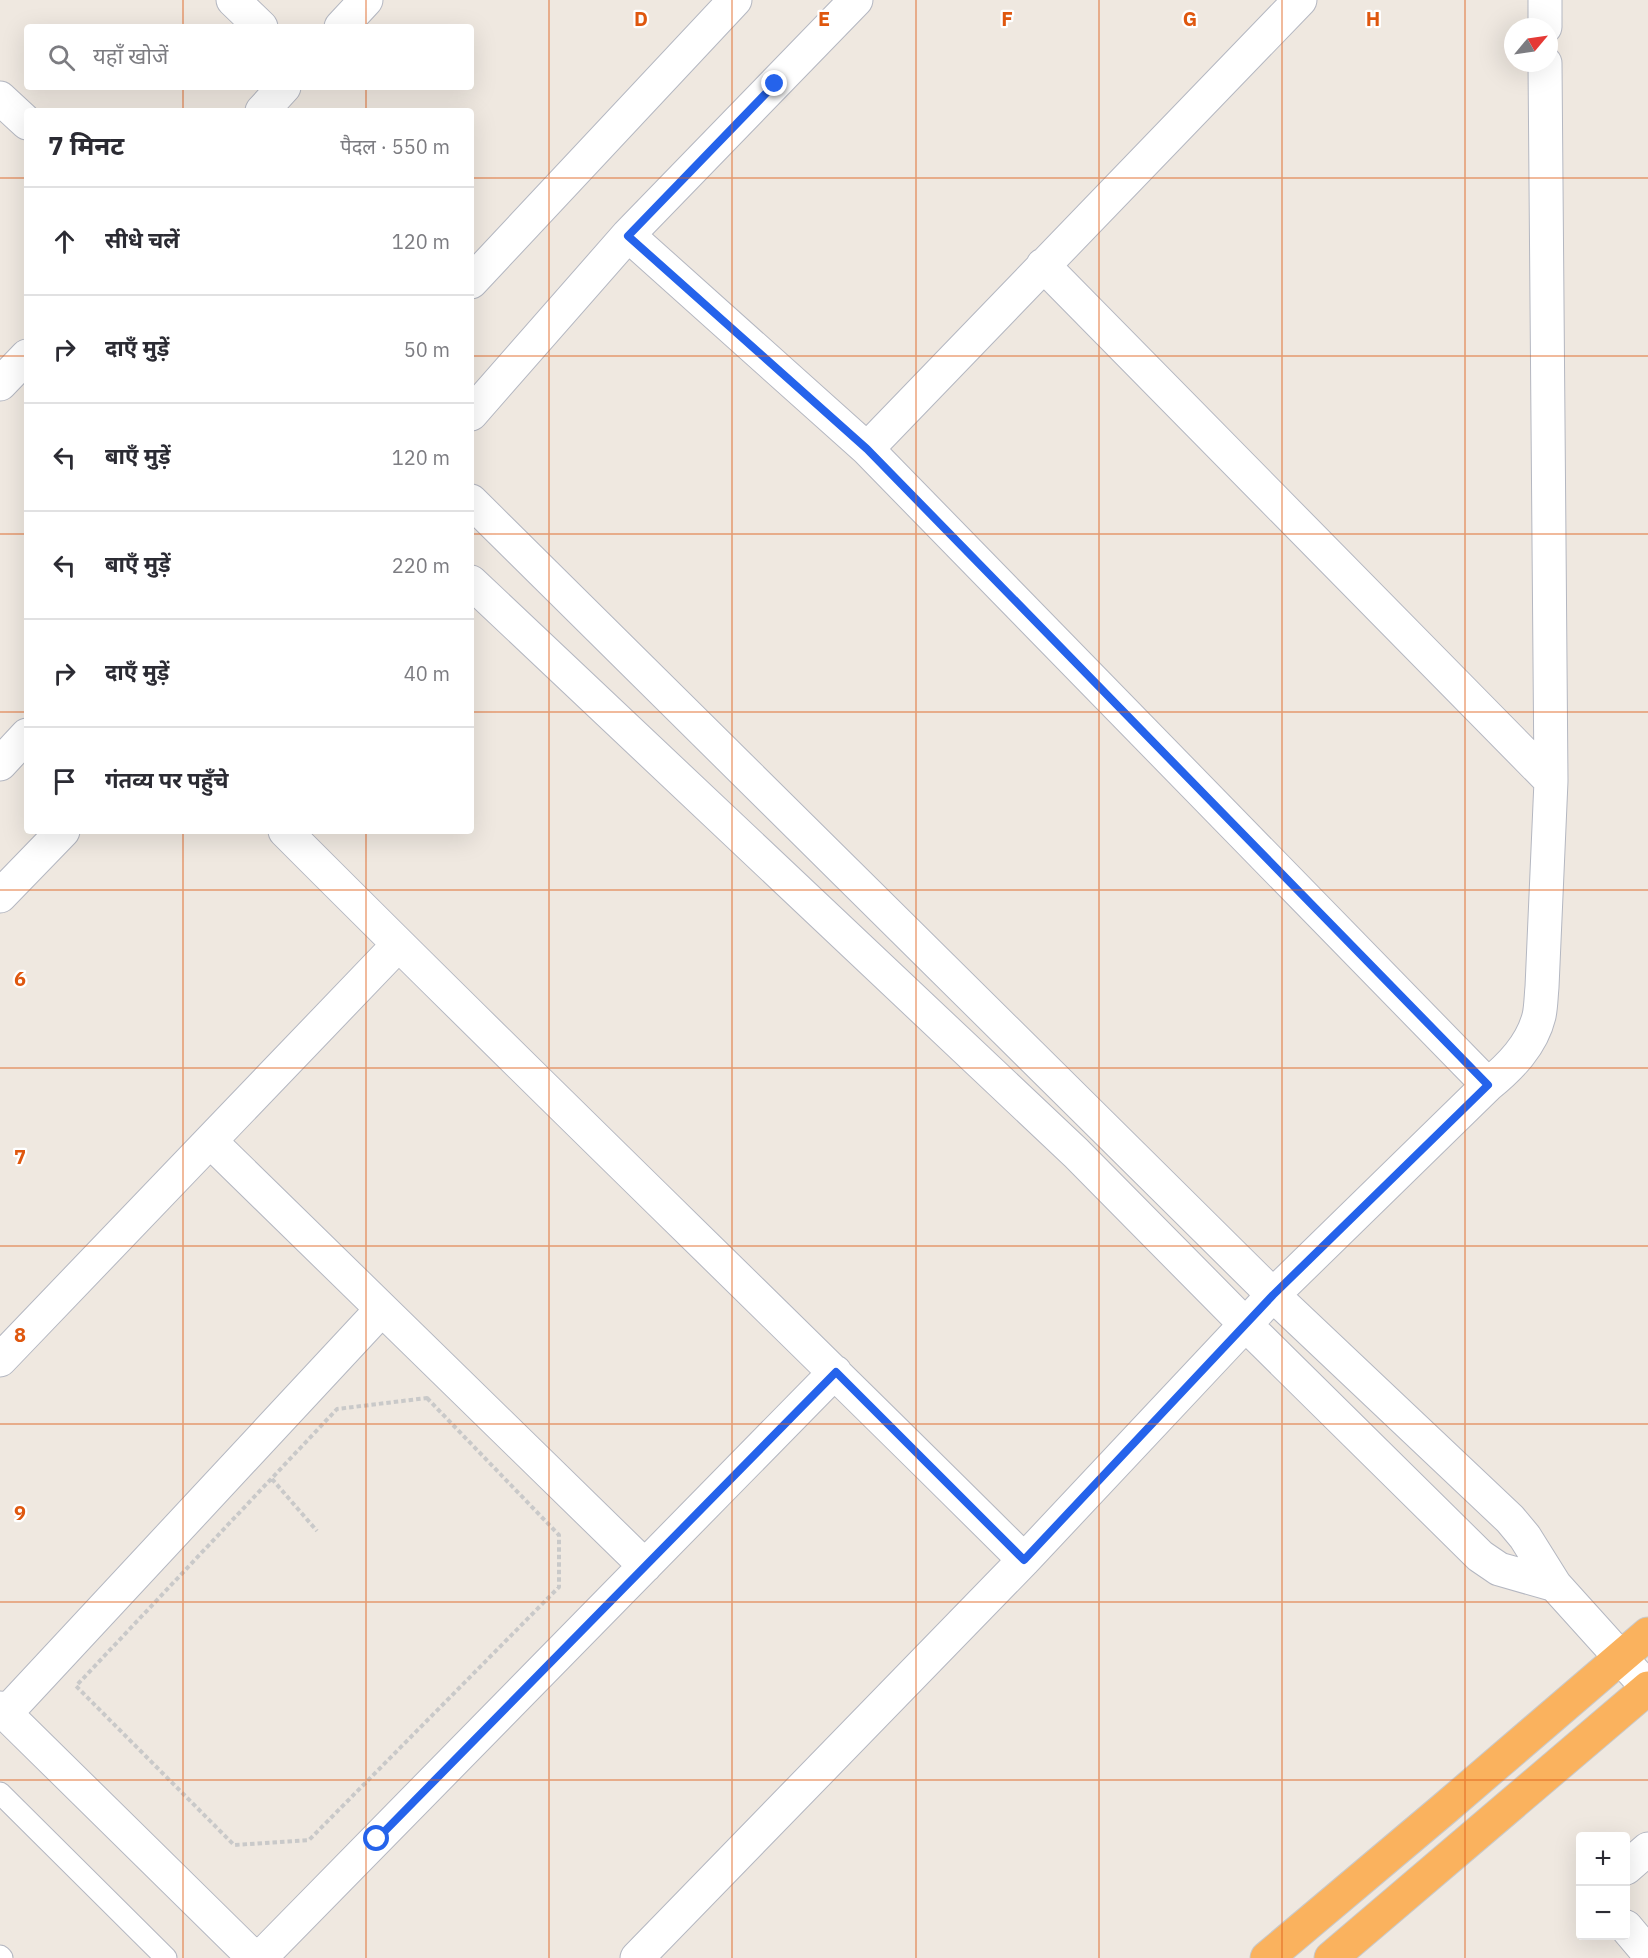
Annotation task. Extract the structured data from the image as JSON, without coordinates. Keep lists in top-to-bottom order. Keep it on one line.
{"north":"top right","page":{"search":"यहाँ खोजें","heading":["7 मिनट","पैदल · 550 m"],"list":[["सीधे चलें","120 m"],["दाएँ मुड़ें","50 m"],["बाएँ मुड़ें","120 m"],["बाएँ मुड़ें","220 m"],["दाएँ मुड़ें","40 m"],"गंतव्य पर पहुँचे"],"map_buttons":["+","−"]},"grid":{"columns":["D","E","F","G","H"],"rows":["6","7","8","9"]}}
